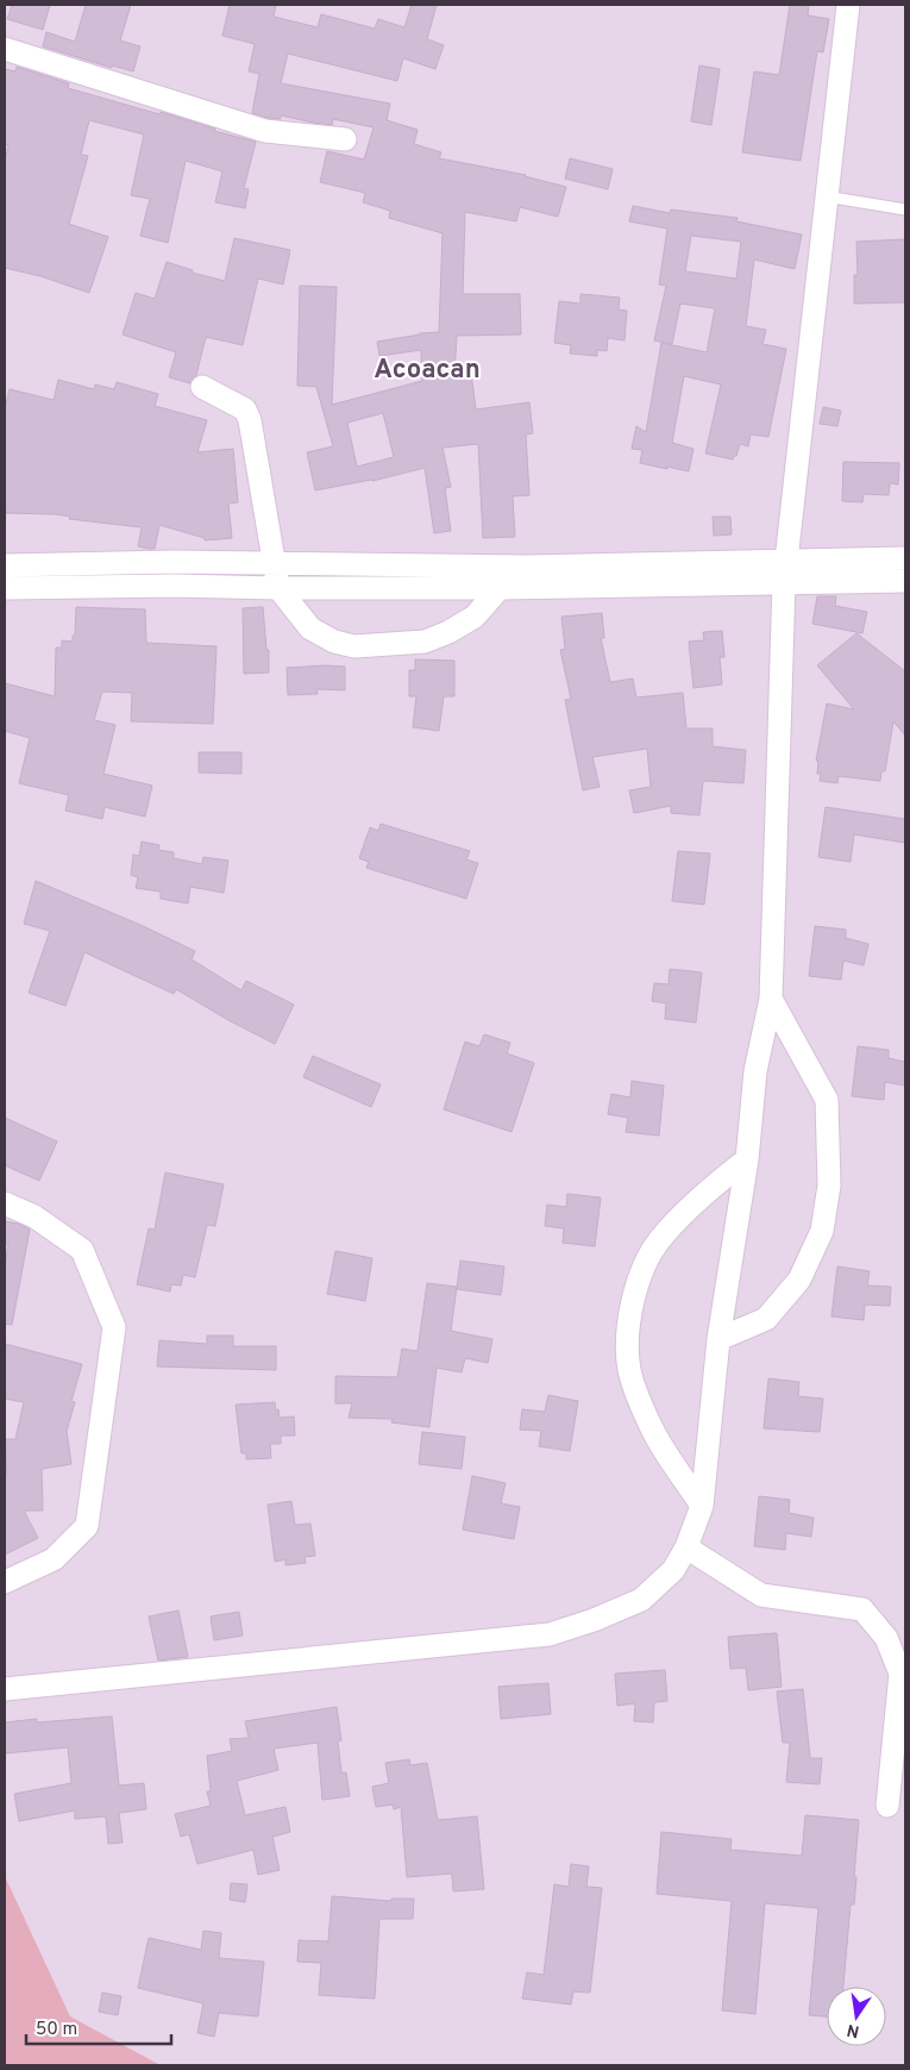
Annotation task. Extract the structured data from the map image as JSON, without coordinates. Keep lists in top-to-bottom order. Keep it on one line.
{"districts":["Acoacan"],"scale_bar":"50 m","north":"bottom"}
